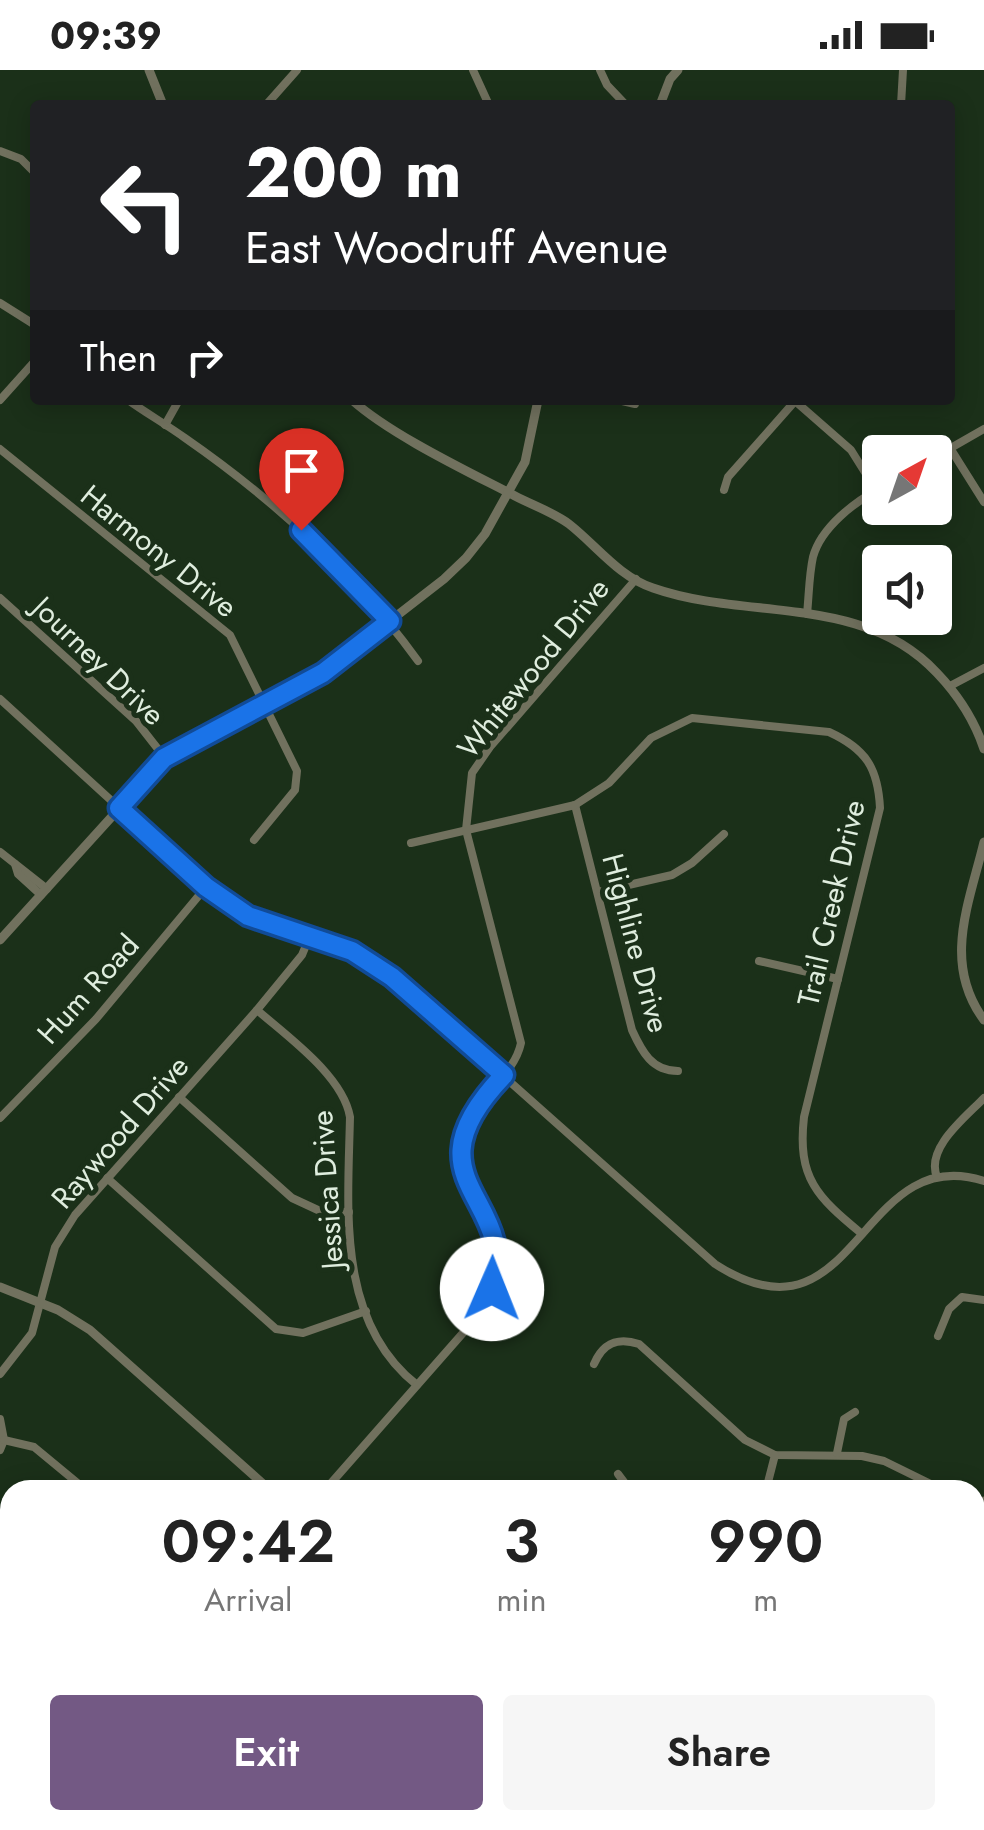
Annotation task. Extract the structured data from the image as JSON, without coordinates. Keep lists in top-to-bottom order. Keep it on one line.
{"streets":{"street":["Harmony Drive","Journey Drive","Whitewood Drive","Trail Creek Drive","Highline Drive","Hum Road","Raywood Drive","Jessica Drive"]},"crossings":[["Whitewood Drive","Trail Creek Drive"],["Trail Creek Drive","Highline Drive"],["Raywood Drive","Jessica Drive"]],"north":"top right","page":{"status":"09:39","turn":["200 m","East Woodruff Avenue"],"then":"Then","eta":["09:42","Arrival","3","min","990","m"],"buttons":["Exit","Share"]}}
